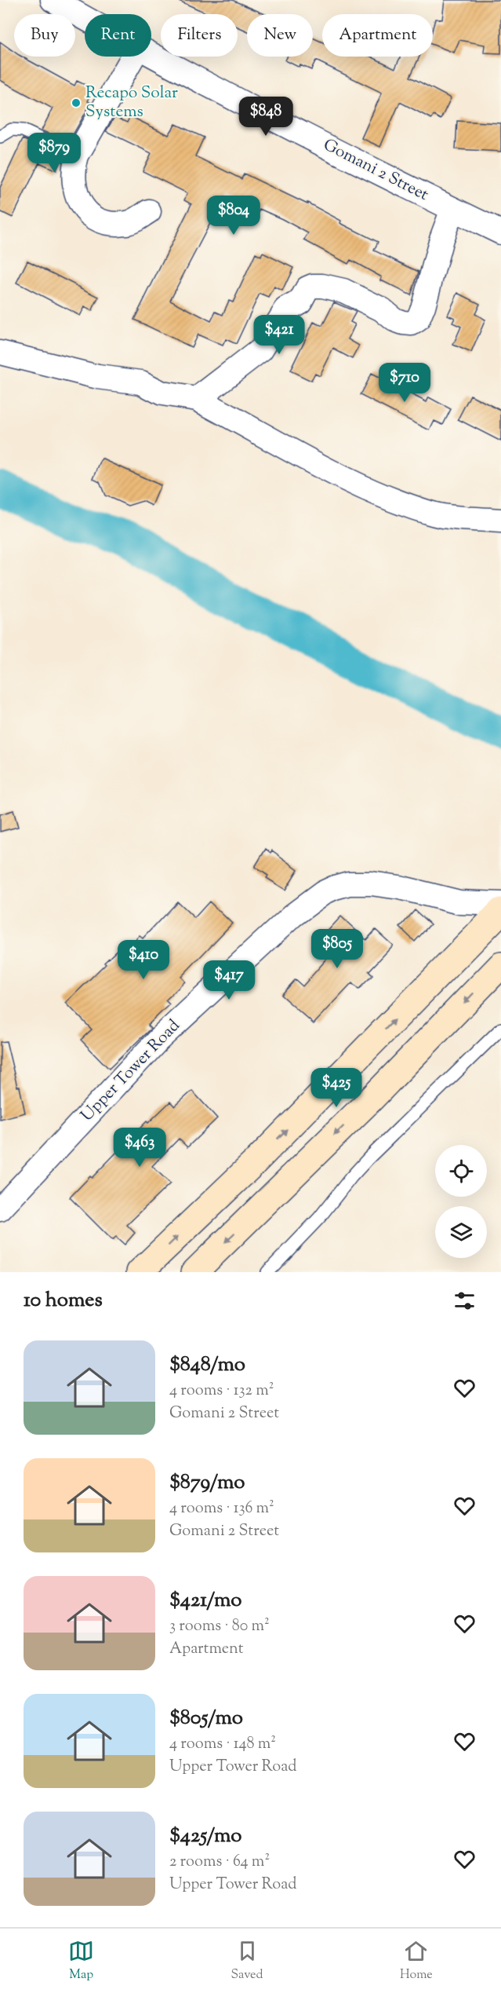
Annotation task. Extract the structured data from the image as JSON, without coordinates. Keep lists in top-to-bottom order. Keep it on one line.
{"streets":{"street":["Gomani 2 Street","Upper Tower Road"]},"places":["Recapo Solar Systems"],"page":{"chip":["Buy","Rent","Filters","New","Apartment"],"price":["$848","$879","$804","$421","$710","$805","$410","$417","$425","$463"],"heading":"10 homes","list":[{"name":"$848/mo","note":"4 rooms · 132 m² · Gomani 2 Street"},{"name":"$879/mo","note":"4 rooms · 136 m² · Gomani 2 Street"},{"name":"$421/mo","note":"3 rooms · 80 m² · Apartment"},{"name":"$805/mo","note":"4 rooms · 148 m² · Upper Tower Road"},{"name":"$425/mo","note":"2 rooms · 64 m² · Upper Tower Road"}],"tabs":["Map","Saved","Home"]}}
